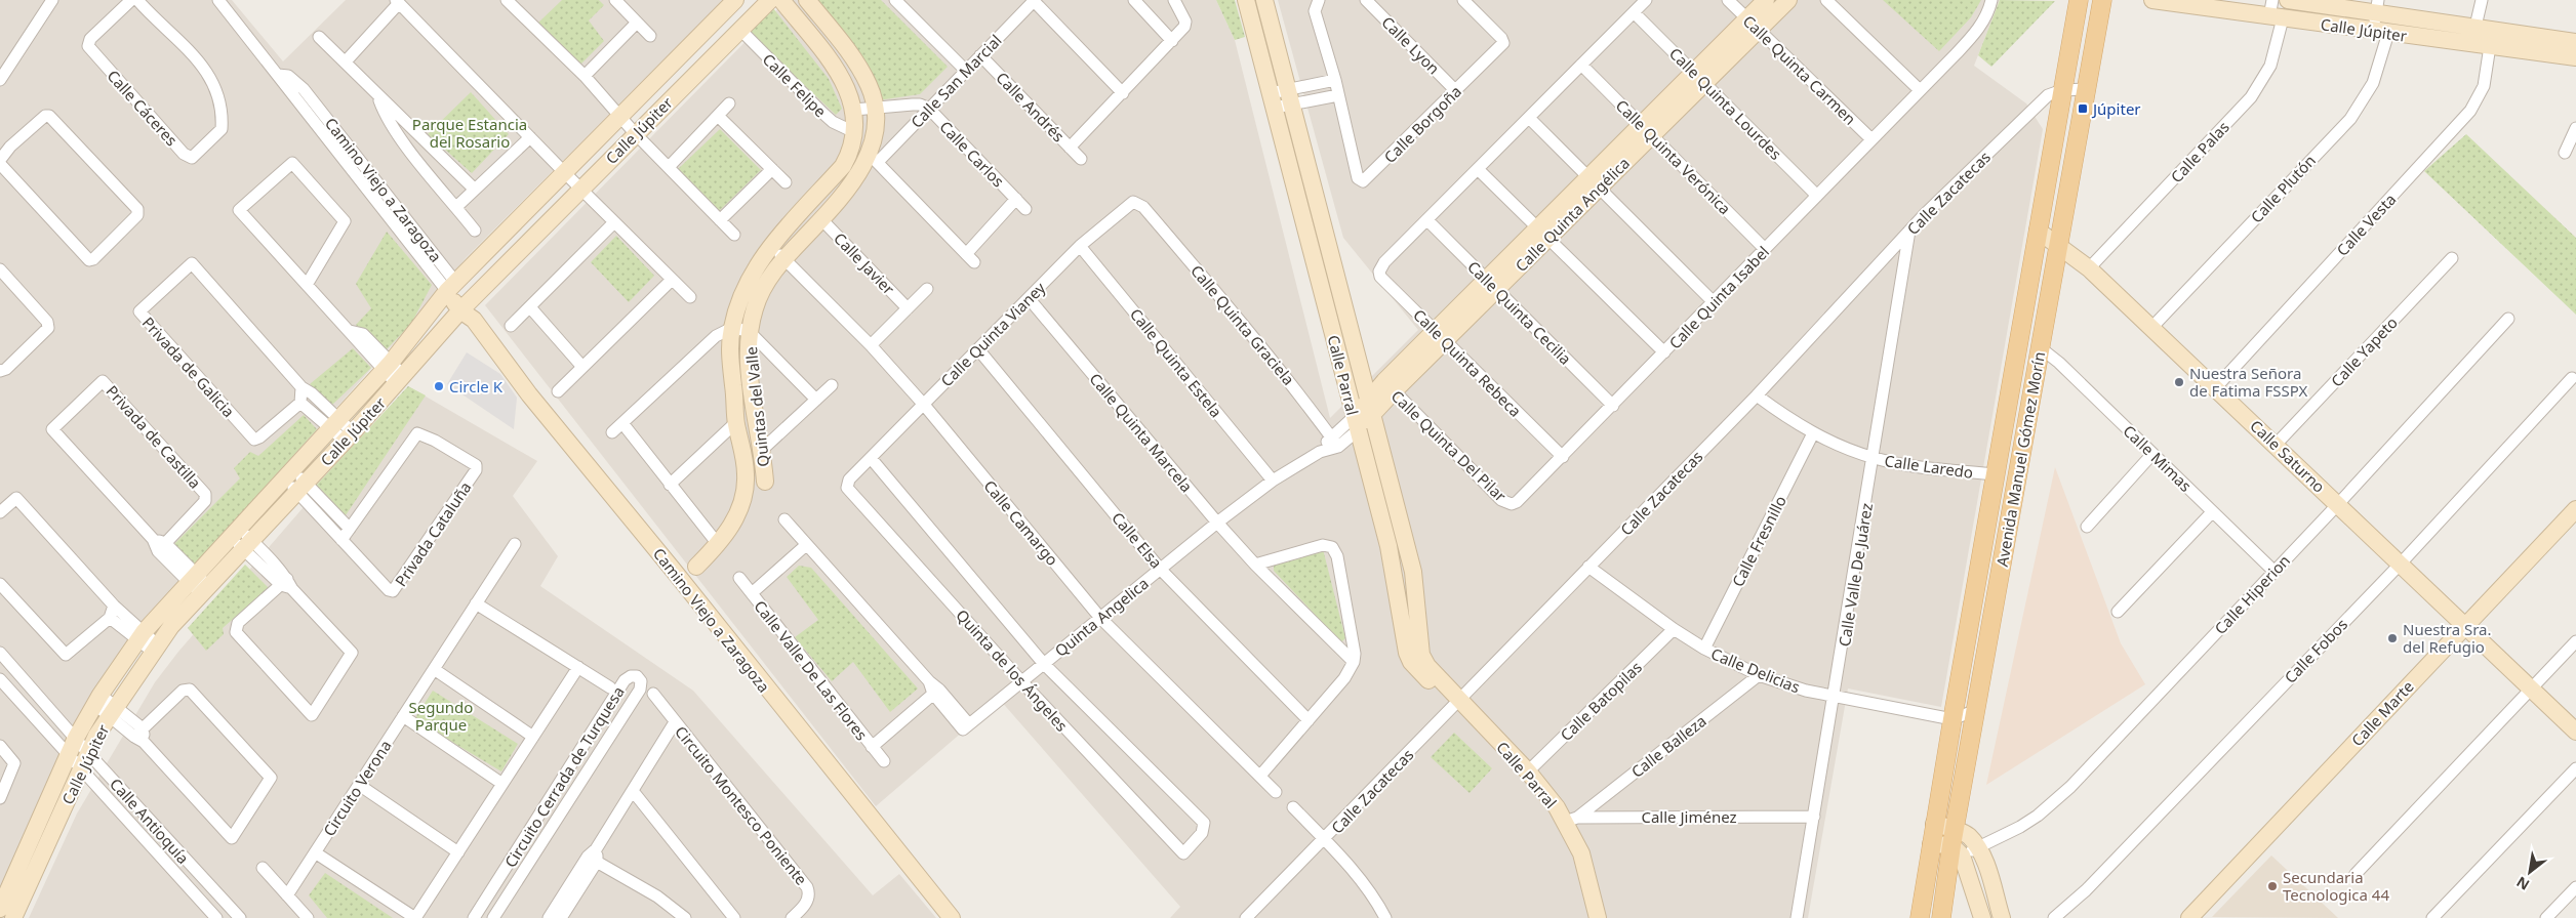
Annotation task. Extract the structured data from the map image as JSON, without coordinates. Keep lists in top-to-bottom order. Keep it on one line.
{"streets":{"main road":["Avenida Manuel Gómez Morín"],"street":["Calle Júpiter","Calle Lyon","Calle Quinta Carmen","Calle San Marcial","Calle Felipe","Calle Quinta Lourdes","Calle Andrés","Calle Cáceres","Calle Borgoña","Calle Palas","Calle Carlos","Calle Quinta Verónica","Calle Plutón","Camino Viejo a Zaragoza","Calle Zacatecas","Calle Quinta Angélica","Calle Vesta","Calle Javier","Calle Quinta Isabel","Calle Quinta Cecilia","Calle Quinta Graciela","Calle Quinta Vianey","Calle Yapeto","Calle Quinta Estela","Calle Quinta Rebeca","Privada de Galicia","Calle Parral","Quintas del Valle","Calle Quinta Marcela","Privada de Castilla","Calle Quinta Del Pilar","Calle Saturno","Calle Mimas","Calle Laredo","Calle Camargo","Privada Cataluña","Calle Elsa","Calle Fresnillo","Calle Valle De Juárez","Calle Hiperion","Quinta Angelica","Calle Fobos","Calle Valle De Las Flores","Quinta de los Ángeles","Calle Delicias","Calle Batopilas","Calle Marte","Calle Balleza","Circuito Cerrada de Turquesa","Circuito Verona","Circuito Montesco Poniente","Calle Jiménez","Calle Antioquía"]},"crossings":[["Calle Júpiter","Calle Felipe"],["Calle Júpiter","Calle Palas"],["Calle Júpiter","Calle Plutón"],["Calle Júpiter","Camino Viejo a Zaragoza"],["Calle Júpiter","Calle Vesta"],["Calle Júpiter","Privada de Galicia"],["Calle Júpiter","Privada de Castilla"],["Calle Júpiter","Privada Cataluña"],["Calle Júpiter","Calle Antioquía"],["Calle Lyon","Calle Borgoña"],["Calle Quinta Carmen","Calle Quinta Angélica"],["Calle Quinta Carmen","Calle Quinta Isabel"],["Calle San Marcial","Calle Andrés"],["Calle San Marcial","Calle Carlos"],["Calle Quinta Lourdes","Calle Quinta Angélica"],["Calle Quinta Lourdes","Calle Quinta Isabel"],["Calle Palas","Calle Saturno"],["Calle Quinta Verónica","Calle Quinta Angélica"],["Calle Quinta Verónica","Calle Quinta Isabel"],["Calle Plutón","Calle Saturno"],["Calle Zacatecas","Calle Parral"],["Calle Zacatecas","Avenida Manuel Gómez Morín"],["Calle Zacatecas","Calle Laredo"],["Calle Zacatecas","Calle Valle De Juárez"],["Calle Zacatecas","Calle Delicias"],["Calle Quinta Angélica","Calle Quinta Cecilia"],["Calle Quinta Angélica","Calle Quinta Rebeca"],["Calle Quinta Angélica","Calle Parral"],["Calle Quinta Angélica","Calle Quinta Del Pilar"],["Calle Quinta Angélica","Quinta Angelica"],["Calle Vesta","Calle Saturno"],["Calle Quinta Isabel","Calle Quinta Cecilia"],["Calle Quinta Isabel","Calle Quinta Rebeca"],["Calle Quinta Isabel","Calle Quinta Del Pilar"],["Calle Quinta Cecilia","Calle Quinta Rebeca"],["Calle Quinta Graciela","Calle Quinta Vianey"],["Calle Quinta Graciela","Quinta Angelica"],["Calle Quinta Vianey","Calle Quinta Estela"],["Calle Quinta Vianey","Calle Quinta Marcela"],["Calle Quinta Vianey","Calle Camargo"],["Calle Quinta Vianey","Calle Elsa"],["Calle Quinta Vianey","Quinta de los Ángeles"],["Calle Yapeto","Calle Saturno"],["Calle Quinta Estela","Quinta Angelica"],["Calle Parral","Quinta Angelica"],["Calle Parral","Calle Batopilas"],["Calle Parral","Calle Balleza"],["Calle Parral","Calle Jiménez"],["Calle Quinta Marcela","Quinta Angelica"],["Calle Saturno","Avenida Manuel Gómez Morín"],["Calle Saturno","Calle Hiperion"],["Calle Saturno","Calle Fobos"],["Calle Saturno","Calle Marte"],["Calle Mimas","Avenida Manuel Gómez Morín"],["Calle Mimas","Calle Hiperion"],["Avenida Manuel Gómez Morín","Calle Laredo"],["Avenida Manuel Gómez Morín","Calle Hiperion"],["Avenida Manuel Gómez Morín","Calle Delicias"],["Calle Laredo","Calle Fresnillo"],["Calle Laredo","Calle Valle De Juárez"],["Calle Camargo","Quinta Angelica"],["Calle Elsa","Quinta Angelica"],["Calle Fresnillo","Calle Delicias"],["Calle Valle De Juárez","Calle Delicias"],["Calle Valle De Juárez","Calle Jiménez"],["Quinta Angelica","Calle Valle De Las Flores"],["Quinta Angelica","Quinta de los Ángeles"],["Calle Delicias","Calle Batopilas"],["Calle Delicias","Calle Balleza"],["Calle Balleza","Calle Jiménez"]],"parks":["Parque Estancia del Rosario","Segundo Parque"],"places":{"transit":["Júpiter"],"other":["Nuestra Señora de Fatima FSSPX","Circle K","Nuestra Sra. del Refugio","Secundaria Tecnologica 44"]},"north":"bottom left"}
